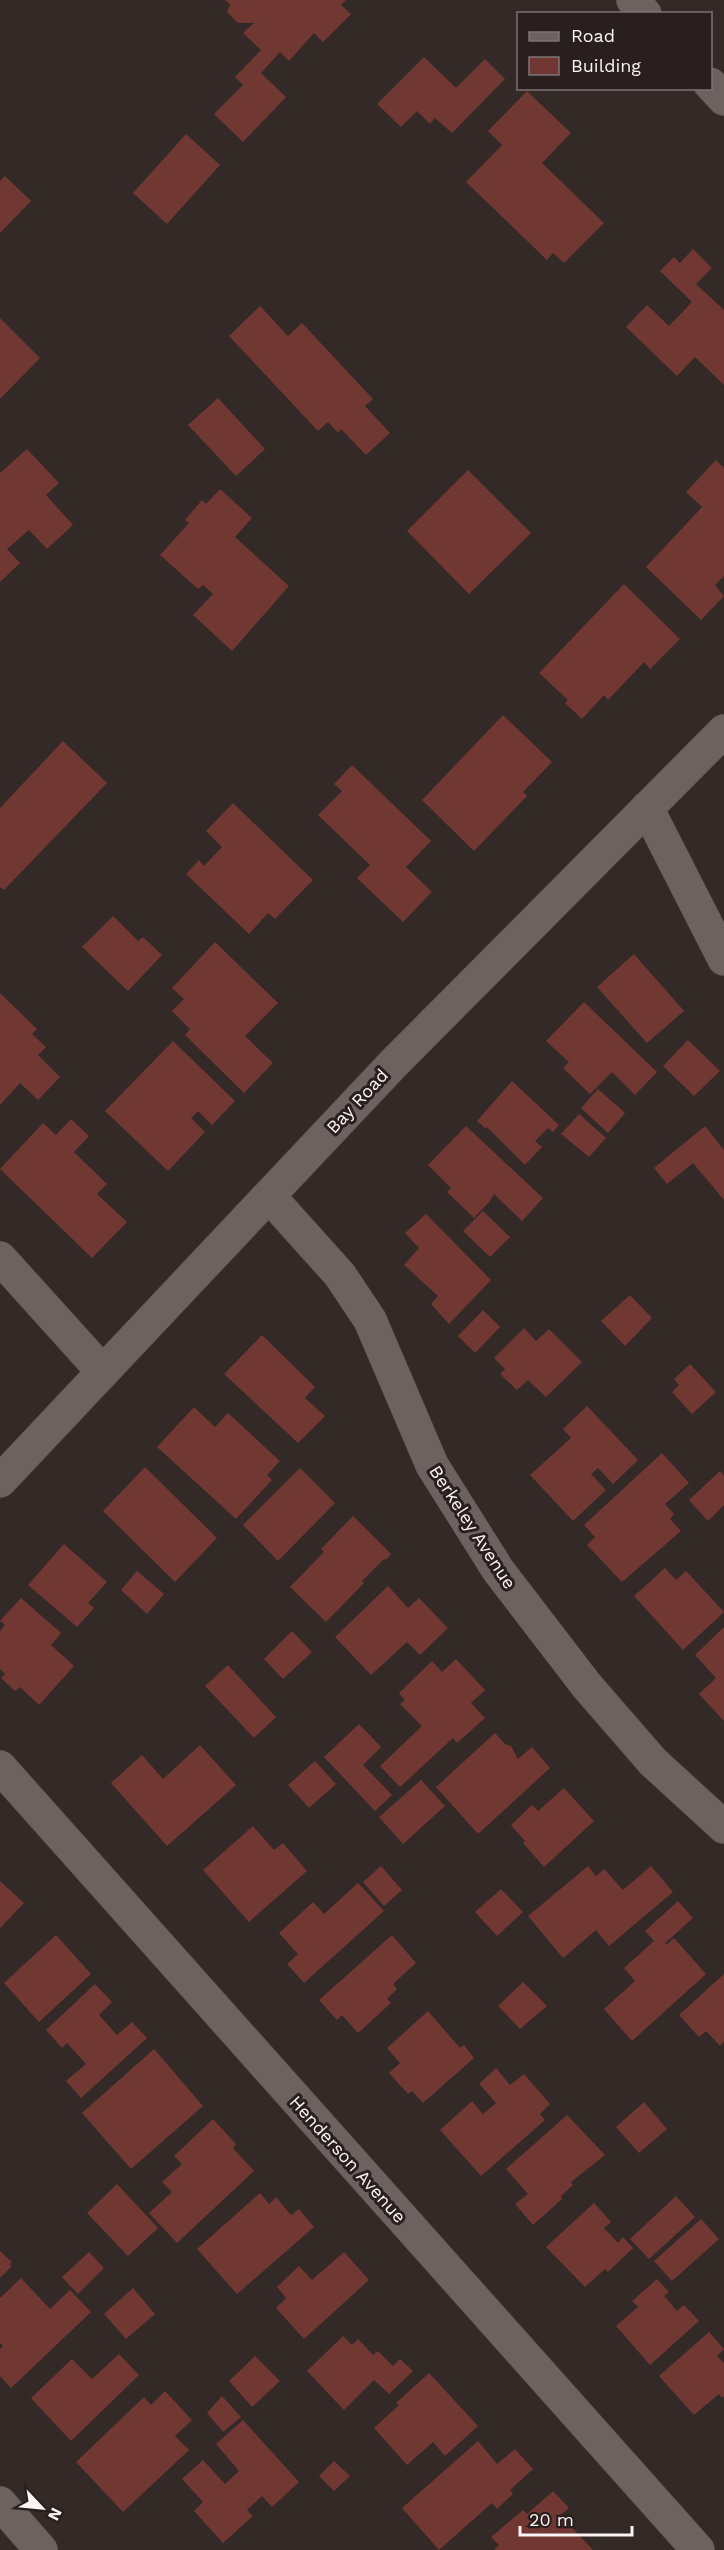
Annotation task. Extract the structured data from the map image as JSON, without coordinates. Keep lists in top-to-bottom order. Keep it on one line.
{"streets":{"street":["Bay Road","Berkeley Avenue","Henderson Avenue"]},"crossings":[["Bay Road","Berkeley Avenue"]],"legend":["Road","Building"],"scale_bar":"20 m","north":"bottom right"}
